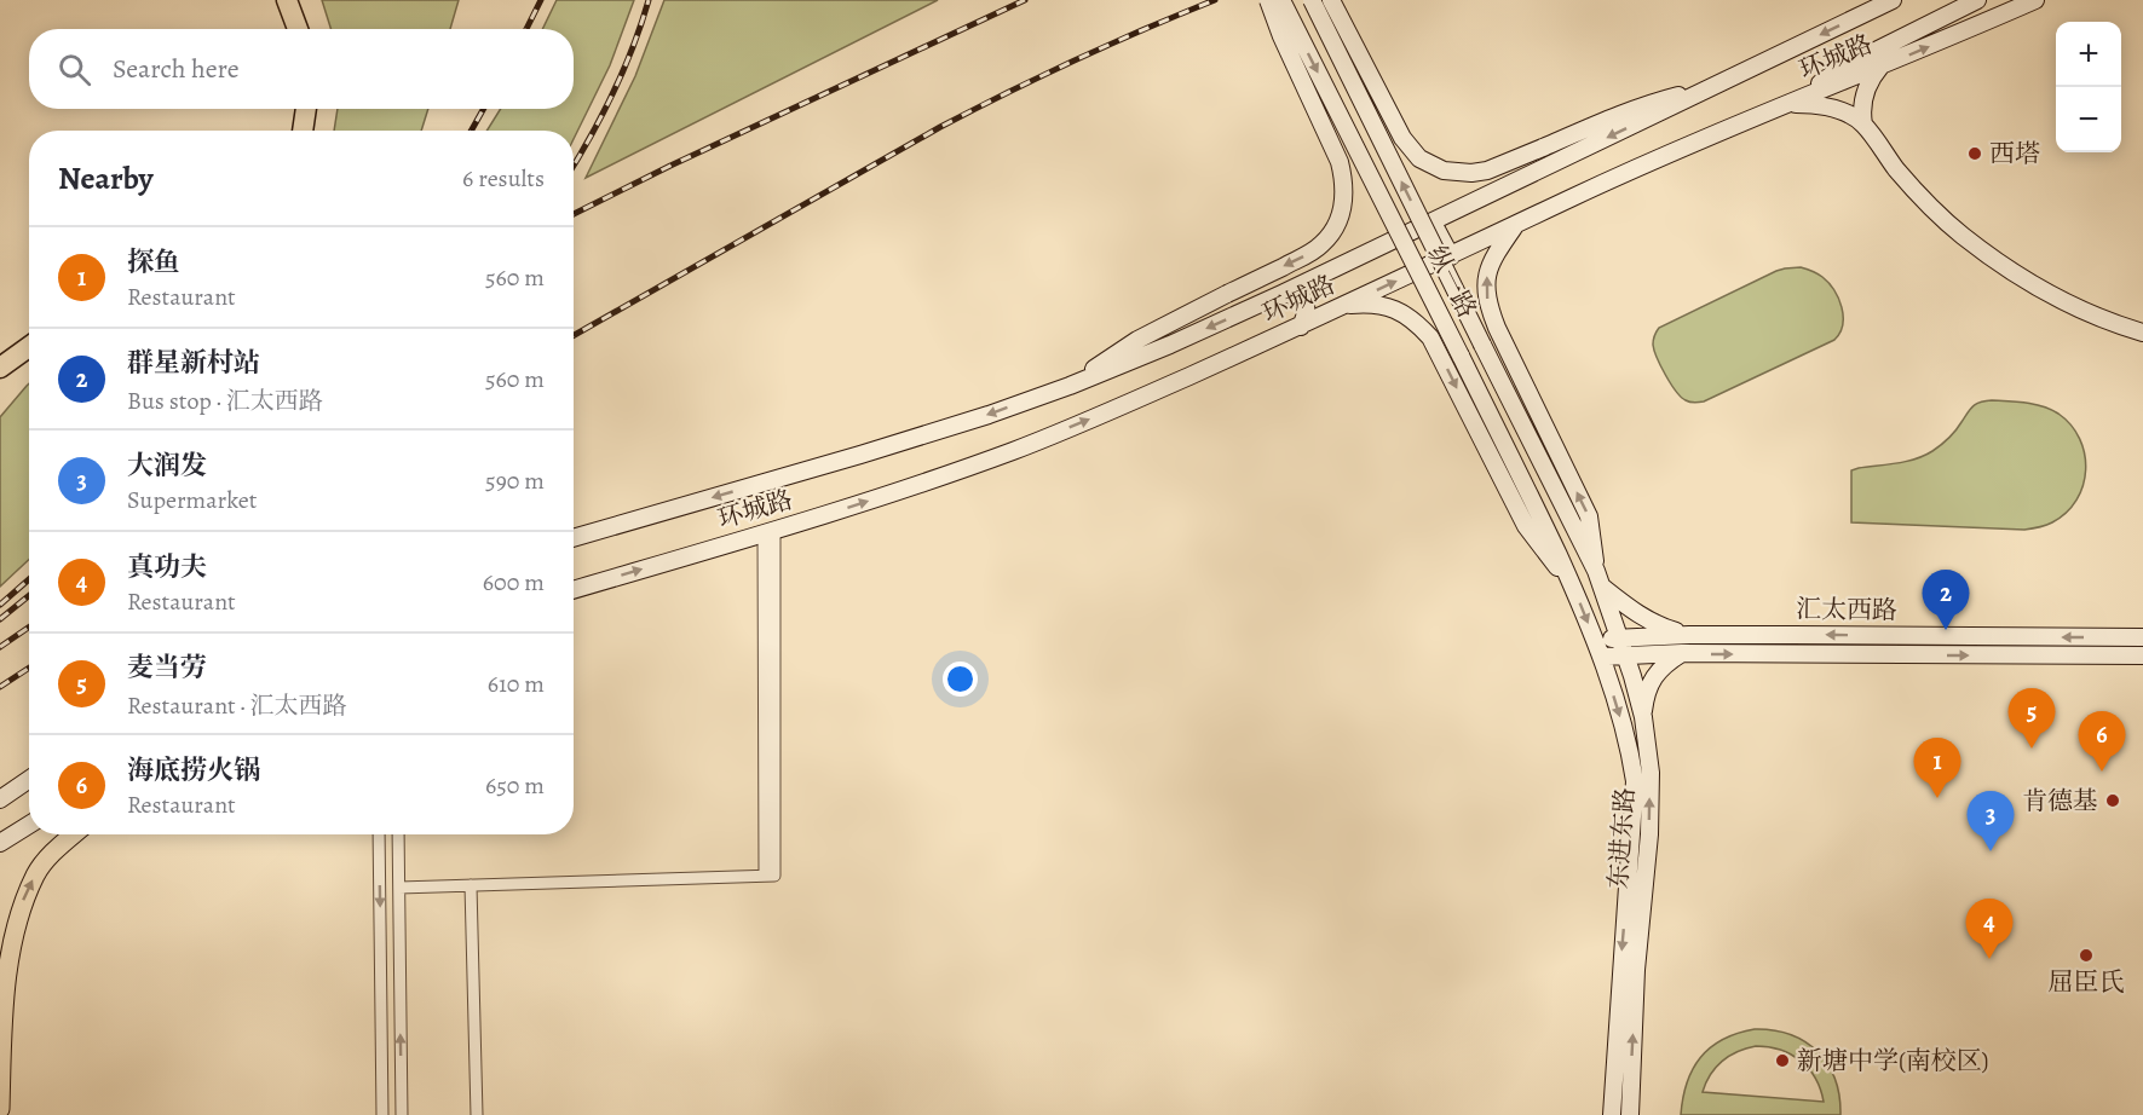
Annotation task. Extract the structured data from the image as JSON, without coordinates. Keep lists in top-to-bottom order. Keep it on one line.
{"streets":{"main road":["环城路","纵一路","汇太西路","东进东路"]},"crossings":[["纵一路","东进东路"],["汇太西路","东进东路"]],"places":["西塔","肯德基","屈臣氏","新塘中学(南校区)"],"page":{"map_buttons":["+","−"],"search":"Search here","heading":["Nearby","6 results"],"list":[{"mark":"1","name":"探鱼","note":"Restaurant","value":"560 m"},{"mark":"2","name":"群星新村站","note":"Bus stop · 汇太西路","value":"560 m"},{"mark":"3","name":"大润发","note":"Supermarket","value":"590 m"},{"mark":"4","name":"真功夫","note":"Restaurant","value":"600 m"},{"mark":"5","name":"麦当劳","note":"Restaurant · 汇太西路","value":"610 m"},{"mark":"6","name":"海底捞火锅","note":"Restaurant","value":"650 m"}],"pins":["2","5","6","1","3","4"]}}
